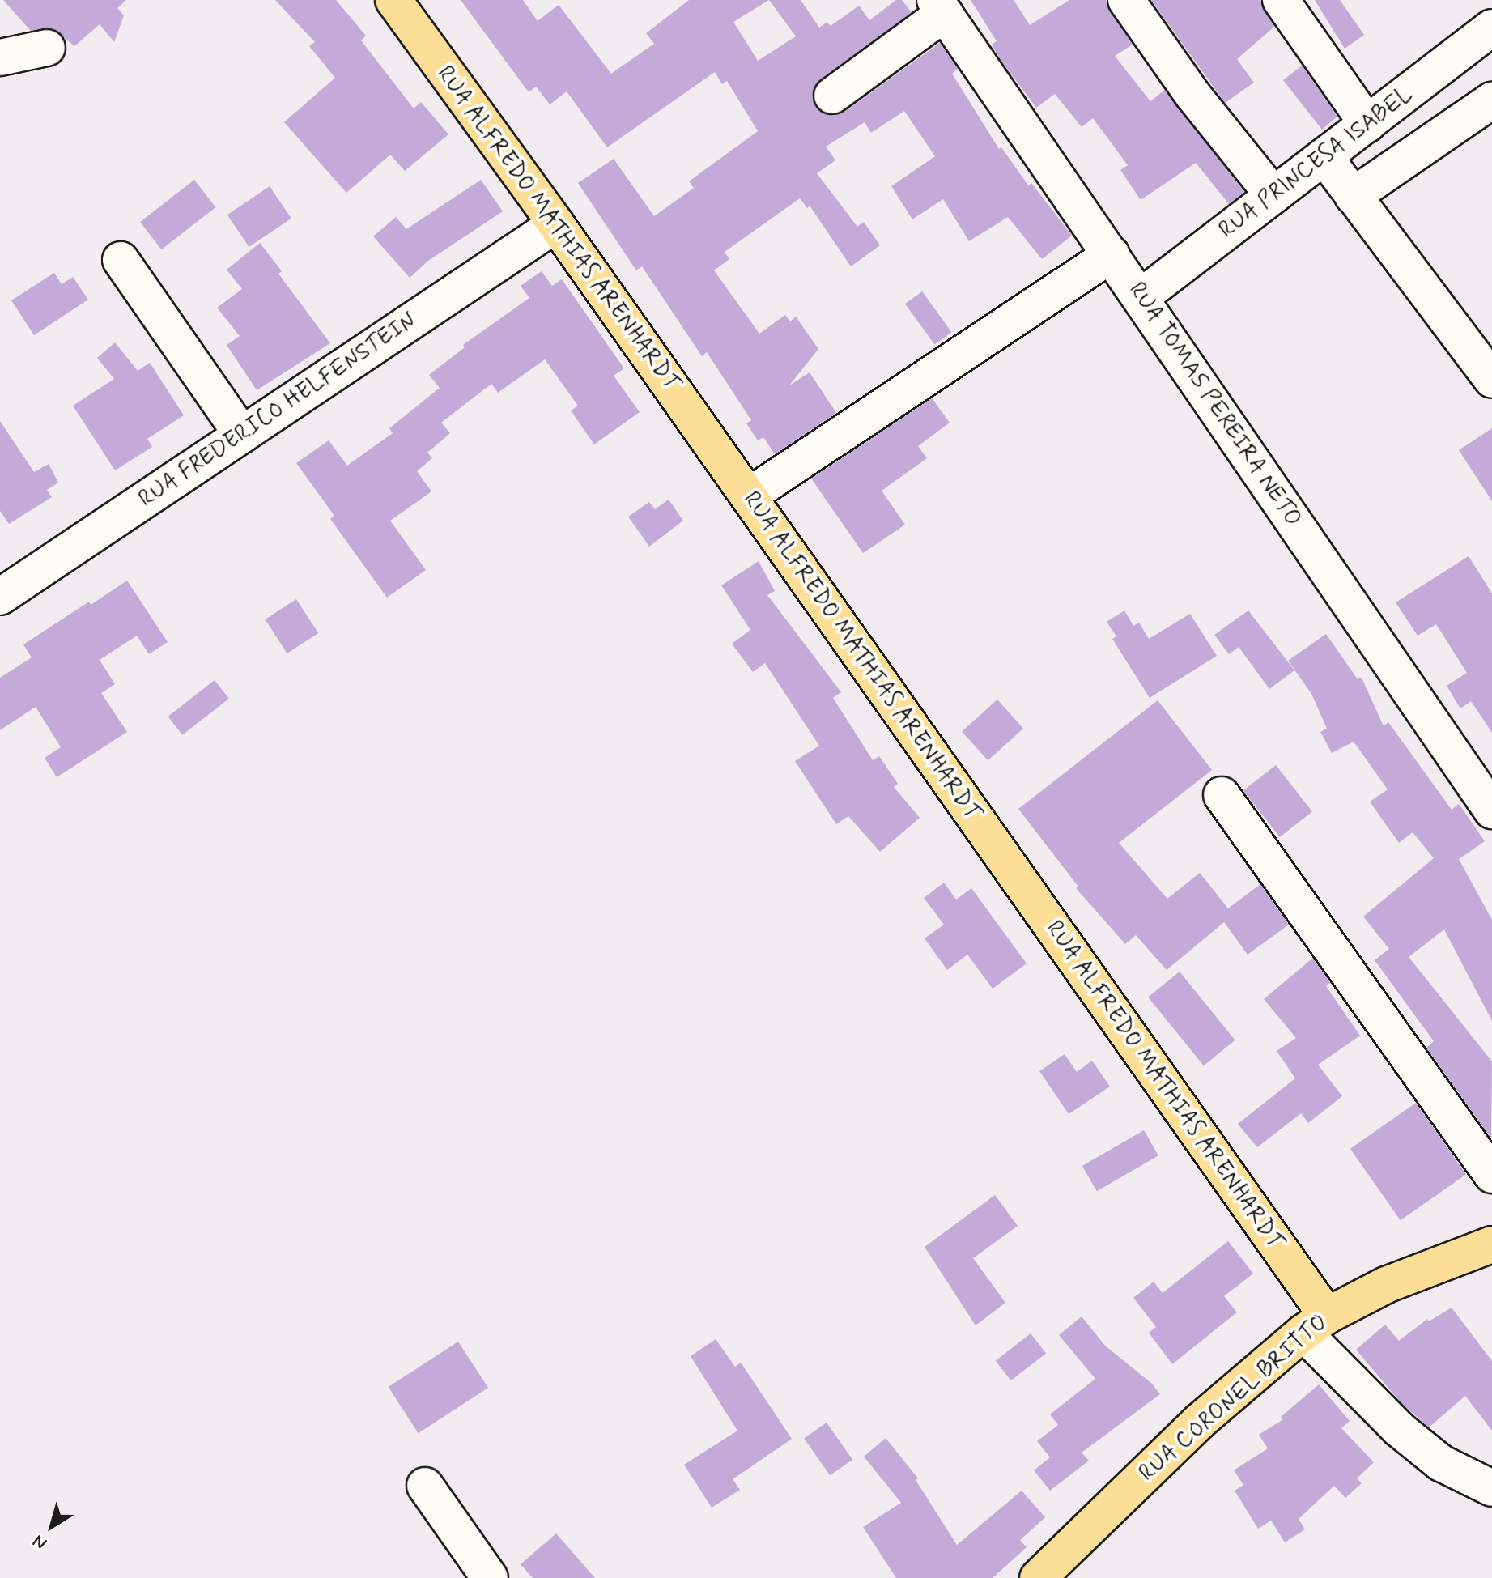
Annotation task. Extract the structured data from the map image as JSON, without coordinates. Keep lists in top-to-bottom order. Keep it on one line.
{"streets":{"main road":["RUA ALFREDO MATHIAS ARENHARDT","RUA CORONEL BRITTO"],"street":["RUA PRINCESA ISABEL","RUA TOMAS PEREIRA NETO","RUA FREDERICO HELFENSTEIN"]},"crossings":[["RUA PRINCESA ISABEL","RUA TOMAS PEREIRA NETO"],["RUA ALFREDO MATHIAS ARENHARDT","RUA FREDERICO HELFENSTEIN"],["RUA ALFREDO MATHIAS ARENHARDT","RUA CORONEL BRITTO"]],"north":"bottom left"}
